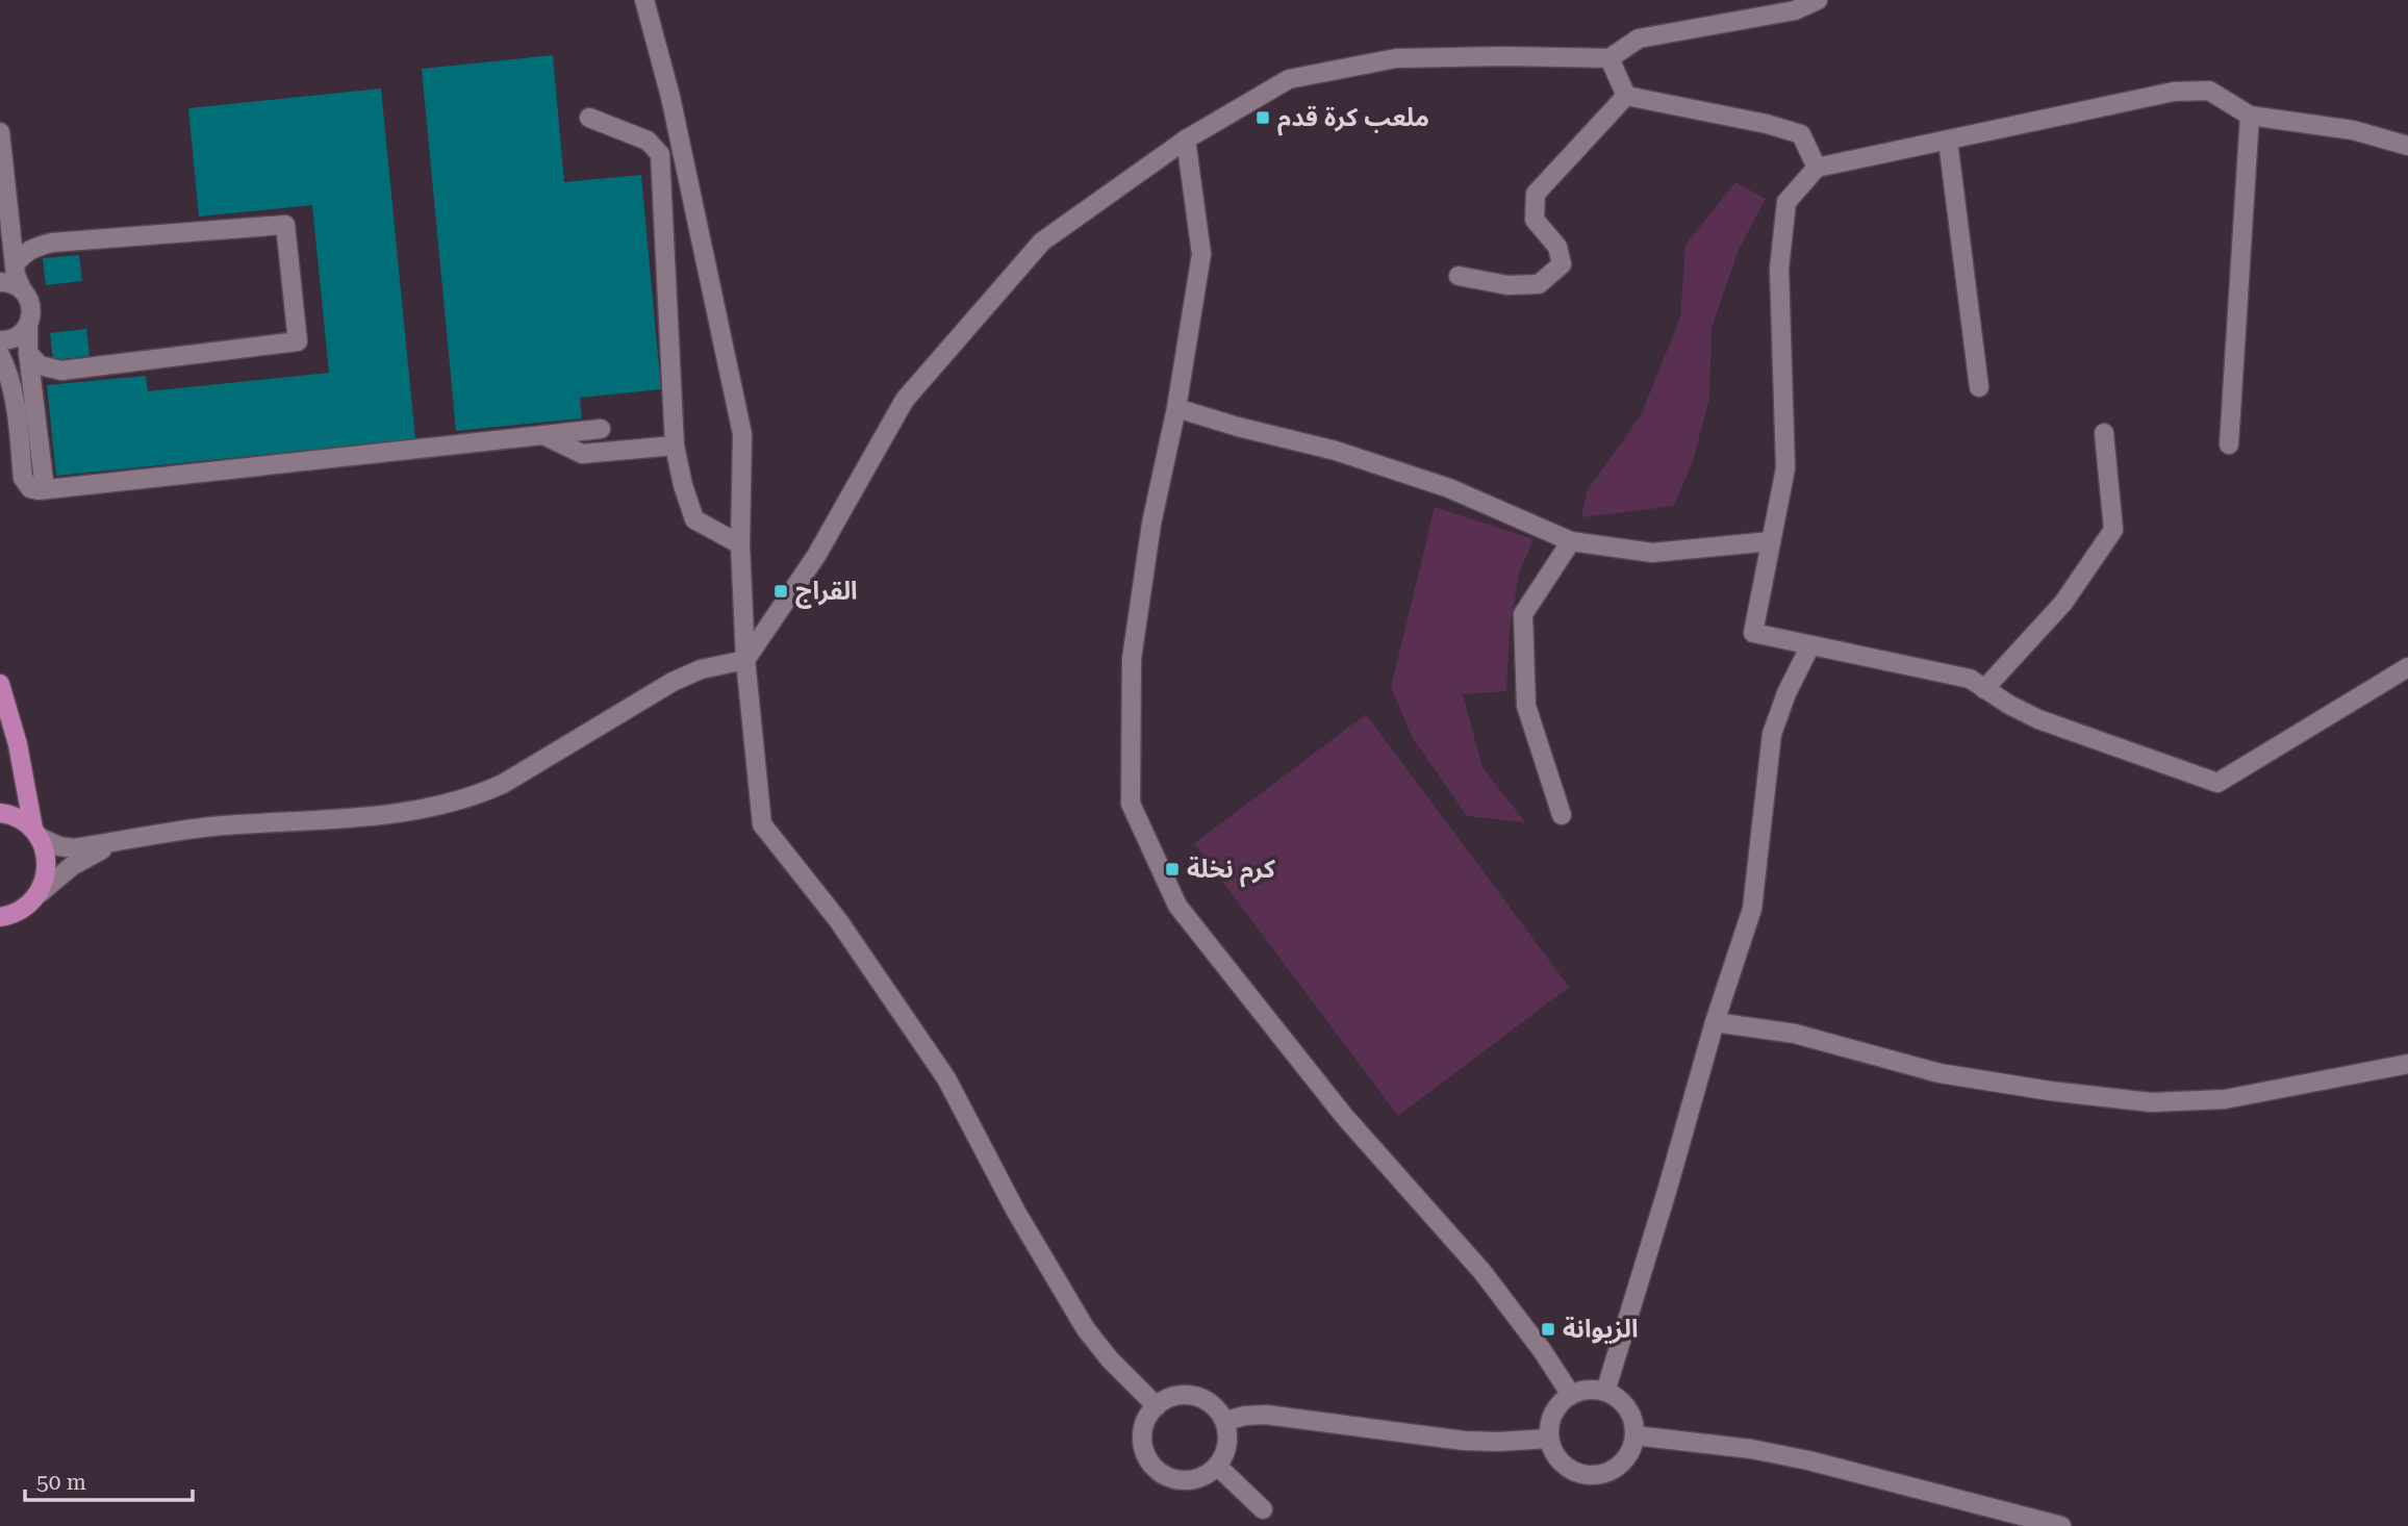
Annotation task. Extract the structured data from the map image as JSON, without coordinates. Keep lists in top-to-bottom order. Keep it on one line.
{"places":{"transit":["ملعب كرة قدم","القراج","كرم نخلة","الزيوانة"]},"scale_bar":"50 m"}
